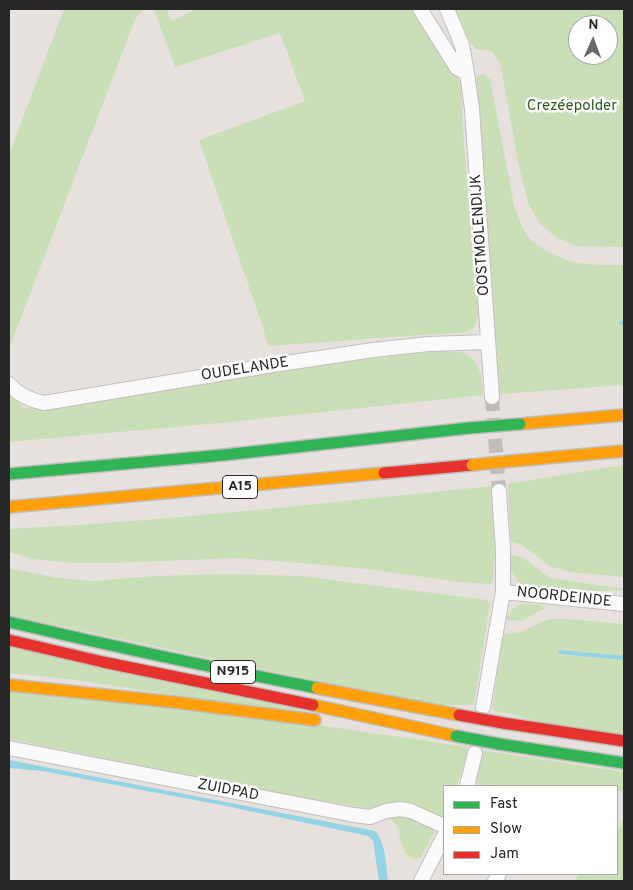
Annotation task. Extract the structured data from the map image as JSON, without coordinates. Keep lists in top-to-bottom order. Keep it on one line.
{"streets":{"main road":["A15","N915"],"street":["OOSTMOLENDIJK","OUDELANDE","NOORDEINDE","ZUIDPAD"]},"crossings":[["OOSTMOLENDIJK","OUDELANDE"]],"parks":["Crezéepolder"],"legend":["Fast","Slow","Jam"],"north":"top"}
